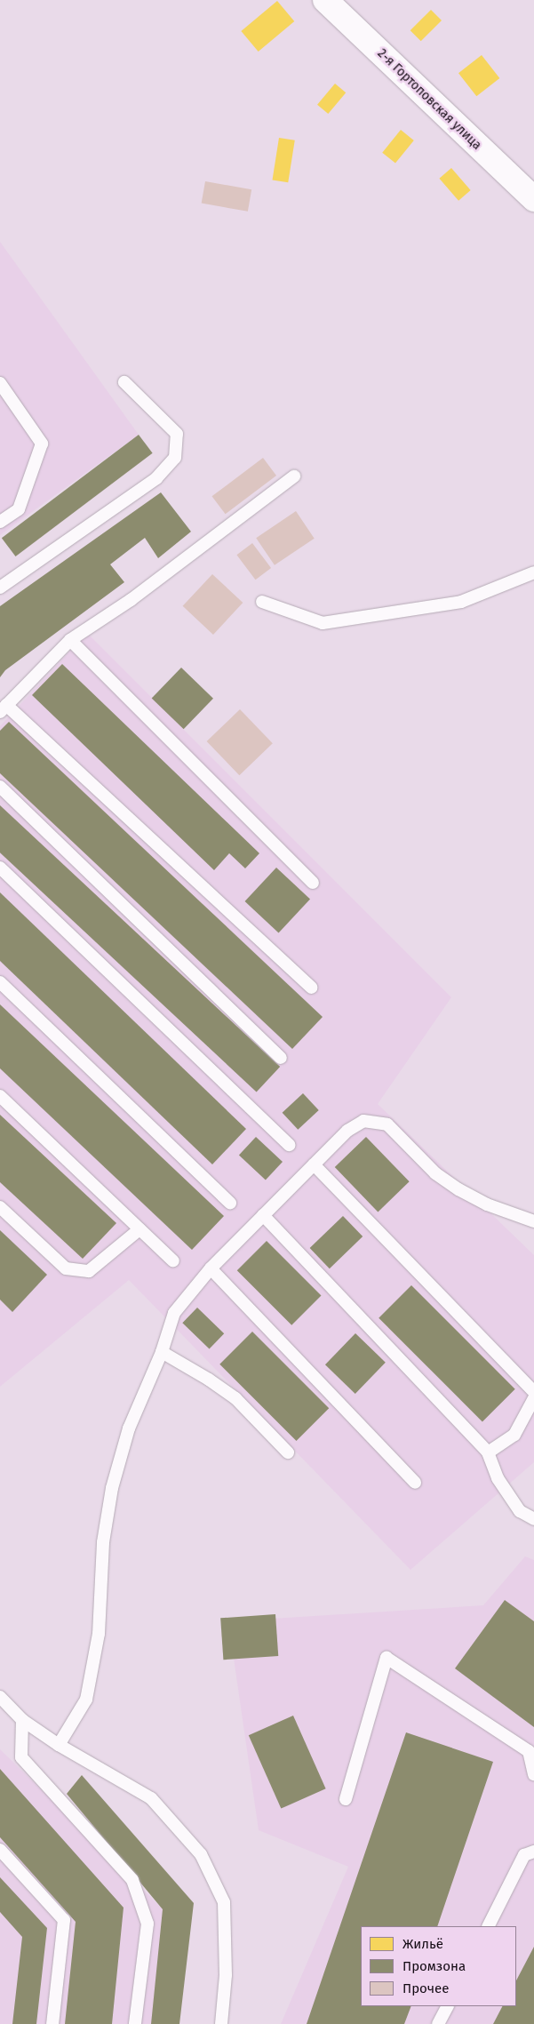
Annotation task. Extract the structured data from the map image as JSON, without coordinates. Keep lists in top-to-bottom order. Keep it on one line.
{"streets":{"street":["2-я Гортоповская улица"]},"legend":["Жильё","Промзона","Прочее"]}
